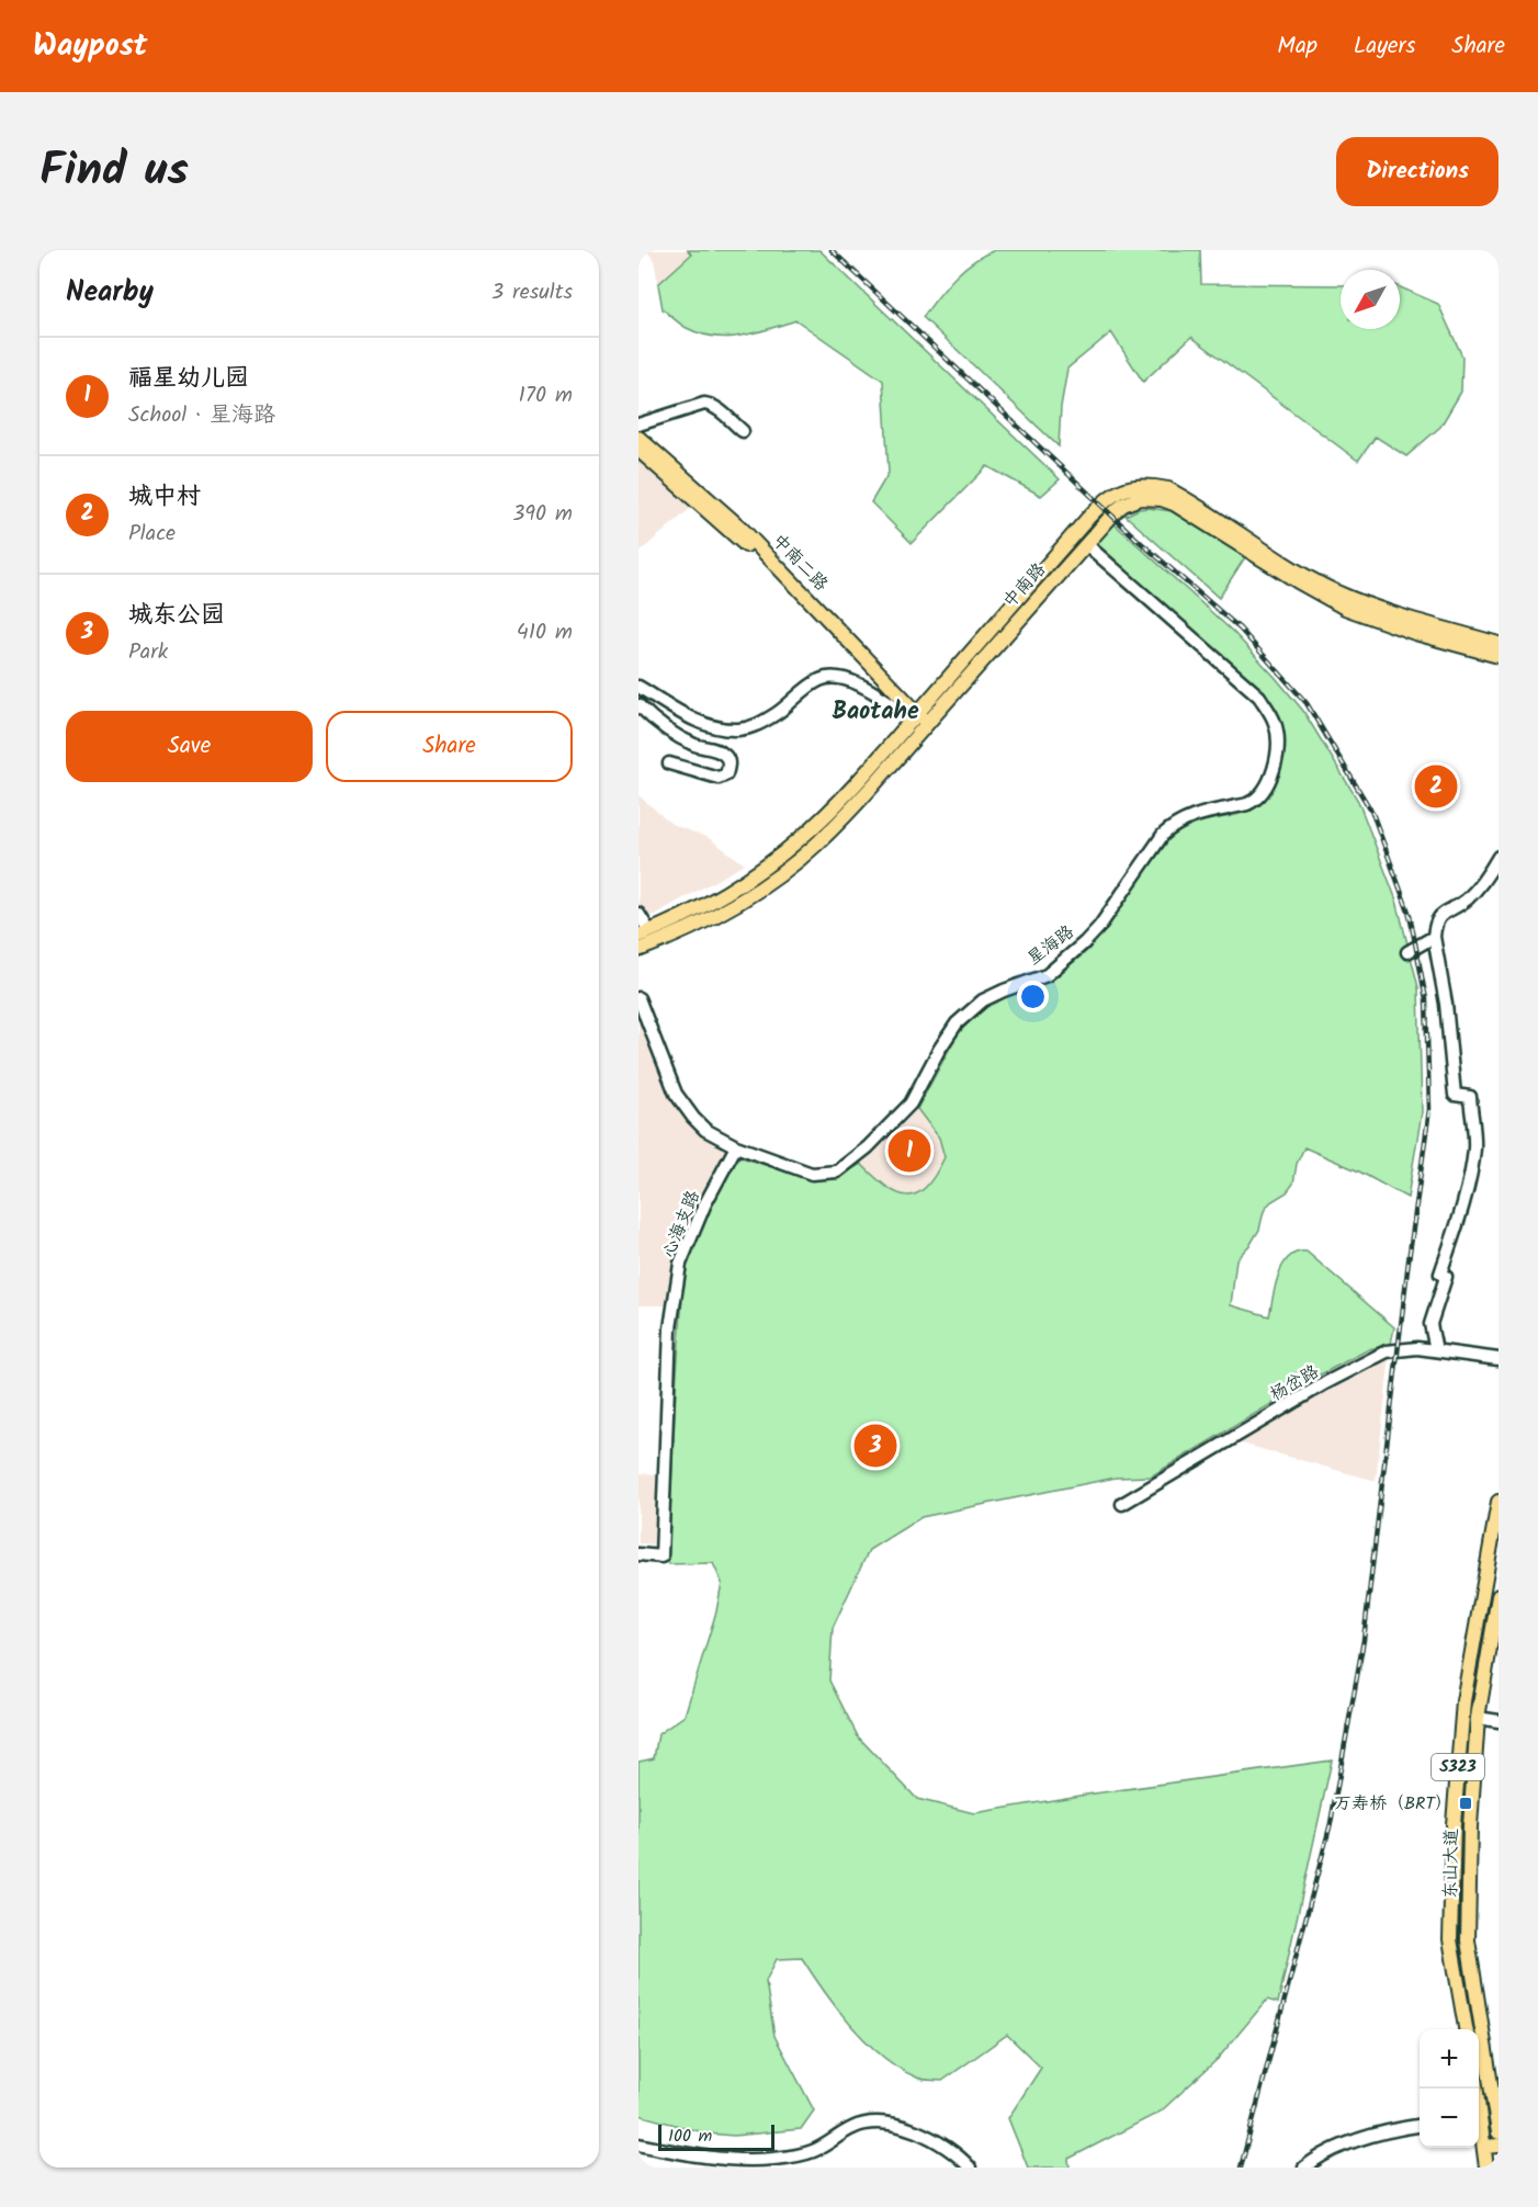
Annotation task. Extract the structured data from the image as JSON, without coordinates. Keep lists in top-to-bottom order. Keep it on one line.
{"streets":{"main road":["中南二路","中南路","S323","东山大道"],"street":["星海路","心海支路","杨岔路"]},"crossings":[["中南二路","中南路"],["中南路","星海路"],["星海路","心海支路"]],"districts":["Baotahe"],"places":{"transit":["万寿桥（BRT）"]},"scale_bar":"100 m","north":"bottom left","page":{"header":"Waypost","nav":["Map","Layers","Share"],"title":"Find us","buttons":["Directions",["Save","Share"]],"heading":["Nearby","3 results"],"list":[{"mark":"1","name":"福星幼儿园","note":"School · 星海路","value":"170 m"},{"mark":"2","name":"城中村","note":"Place","value":"390 m"},{"mark":"3","name":"城东公园","note":"Park","value":"410 m"}],"pins":["2","1","3"],"map_buttons":["+","−"],"scale":"100 m"}}
